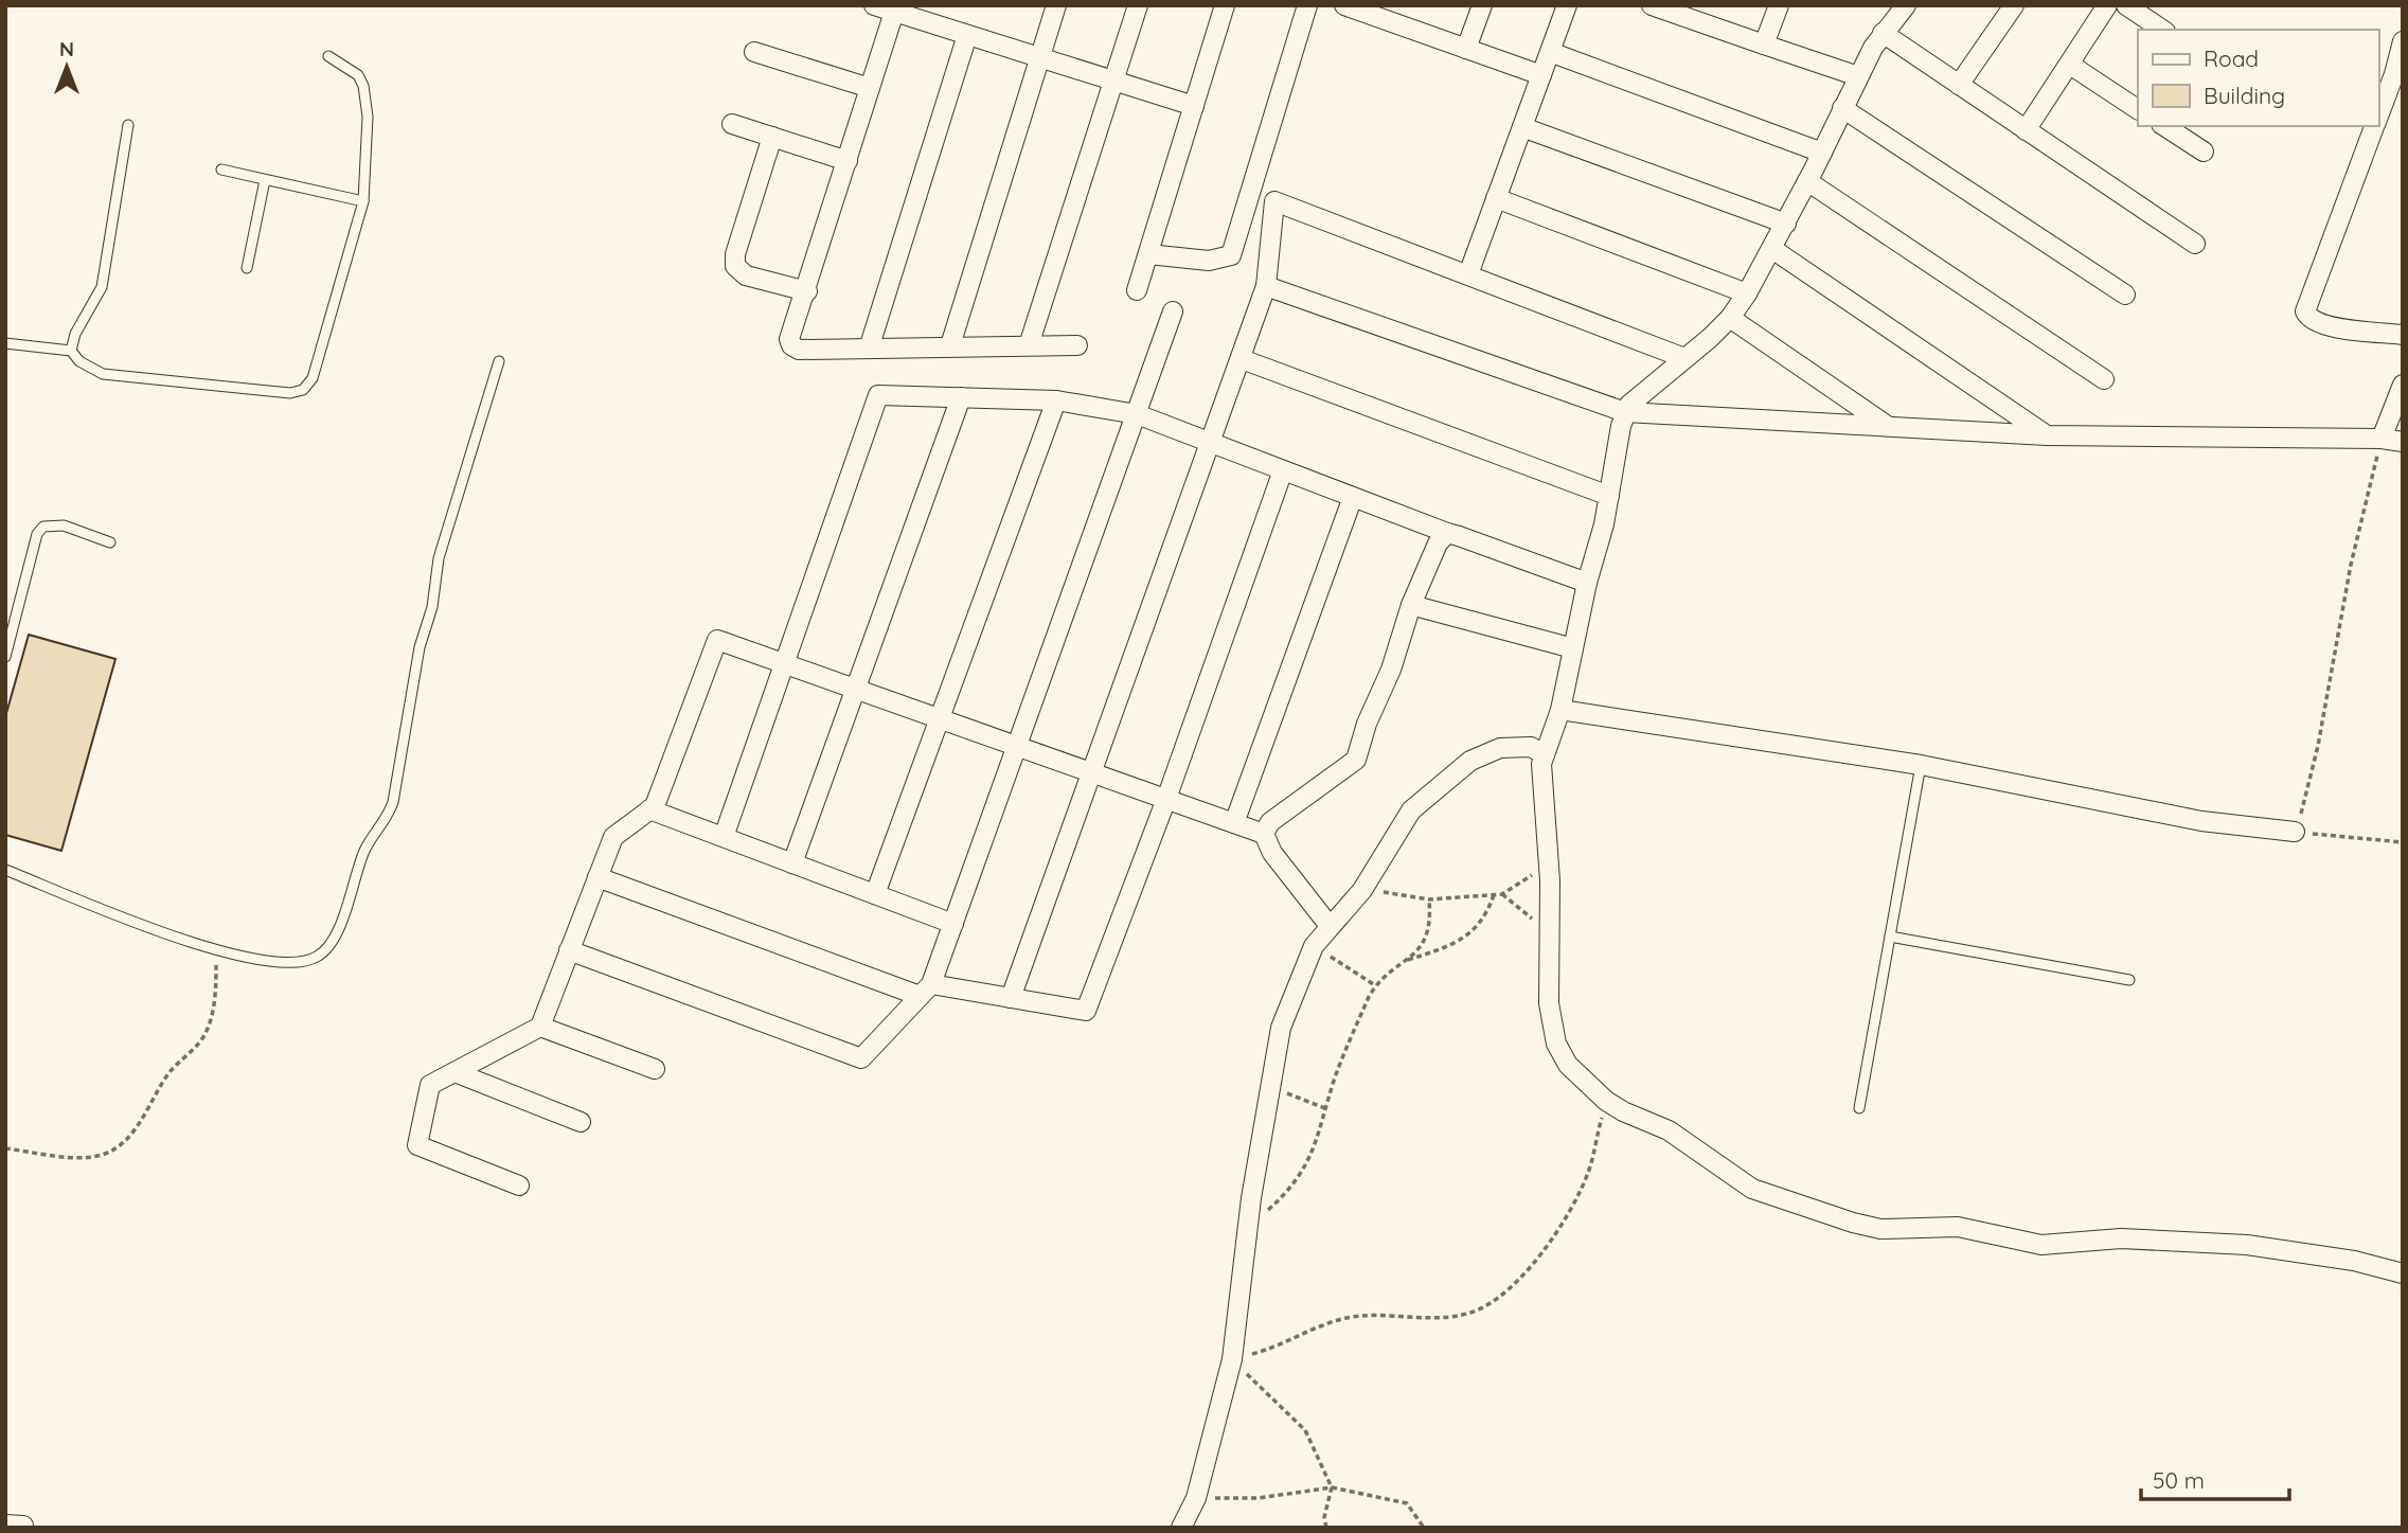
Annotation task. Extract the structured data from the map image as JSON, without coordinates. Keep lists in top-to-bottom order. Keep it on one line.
{"legend":["Road","Building"],"scale_bar":"50 m","north":"top"}
